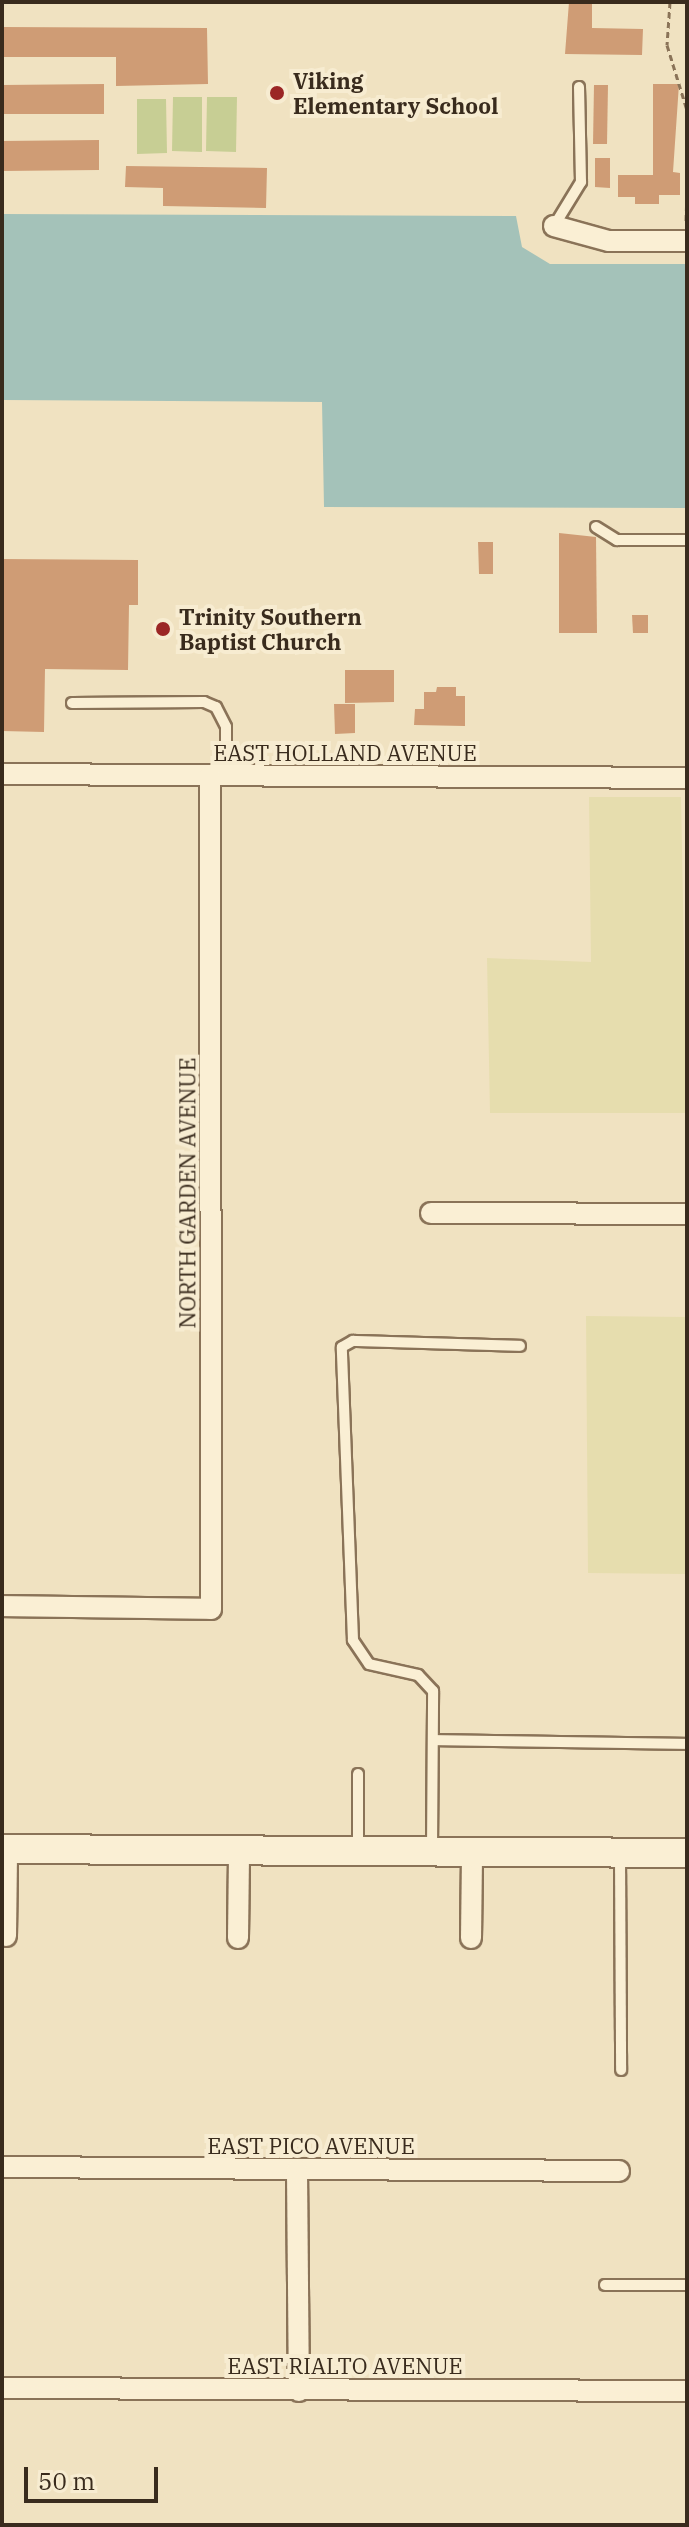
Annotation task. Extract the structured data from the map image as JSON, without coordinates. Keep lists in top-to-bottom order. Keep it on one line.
{"streets":{"street":["EAST HOLLAND AVENUE","NORTH GARDEN AVENUE","EAST PICO AVENUE","EAST RIALTO AVENUE"]},"crossings":[["EAST HOLLAND AVENUE","NORTH GARDEN AVENUE"]],"places":["Viking Elementary School","Trinity Southern Baptist Church"],"scale_bar":"50 m"}
